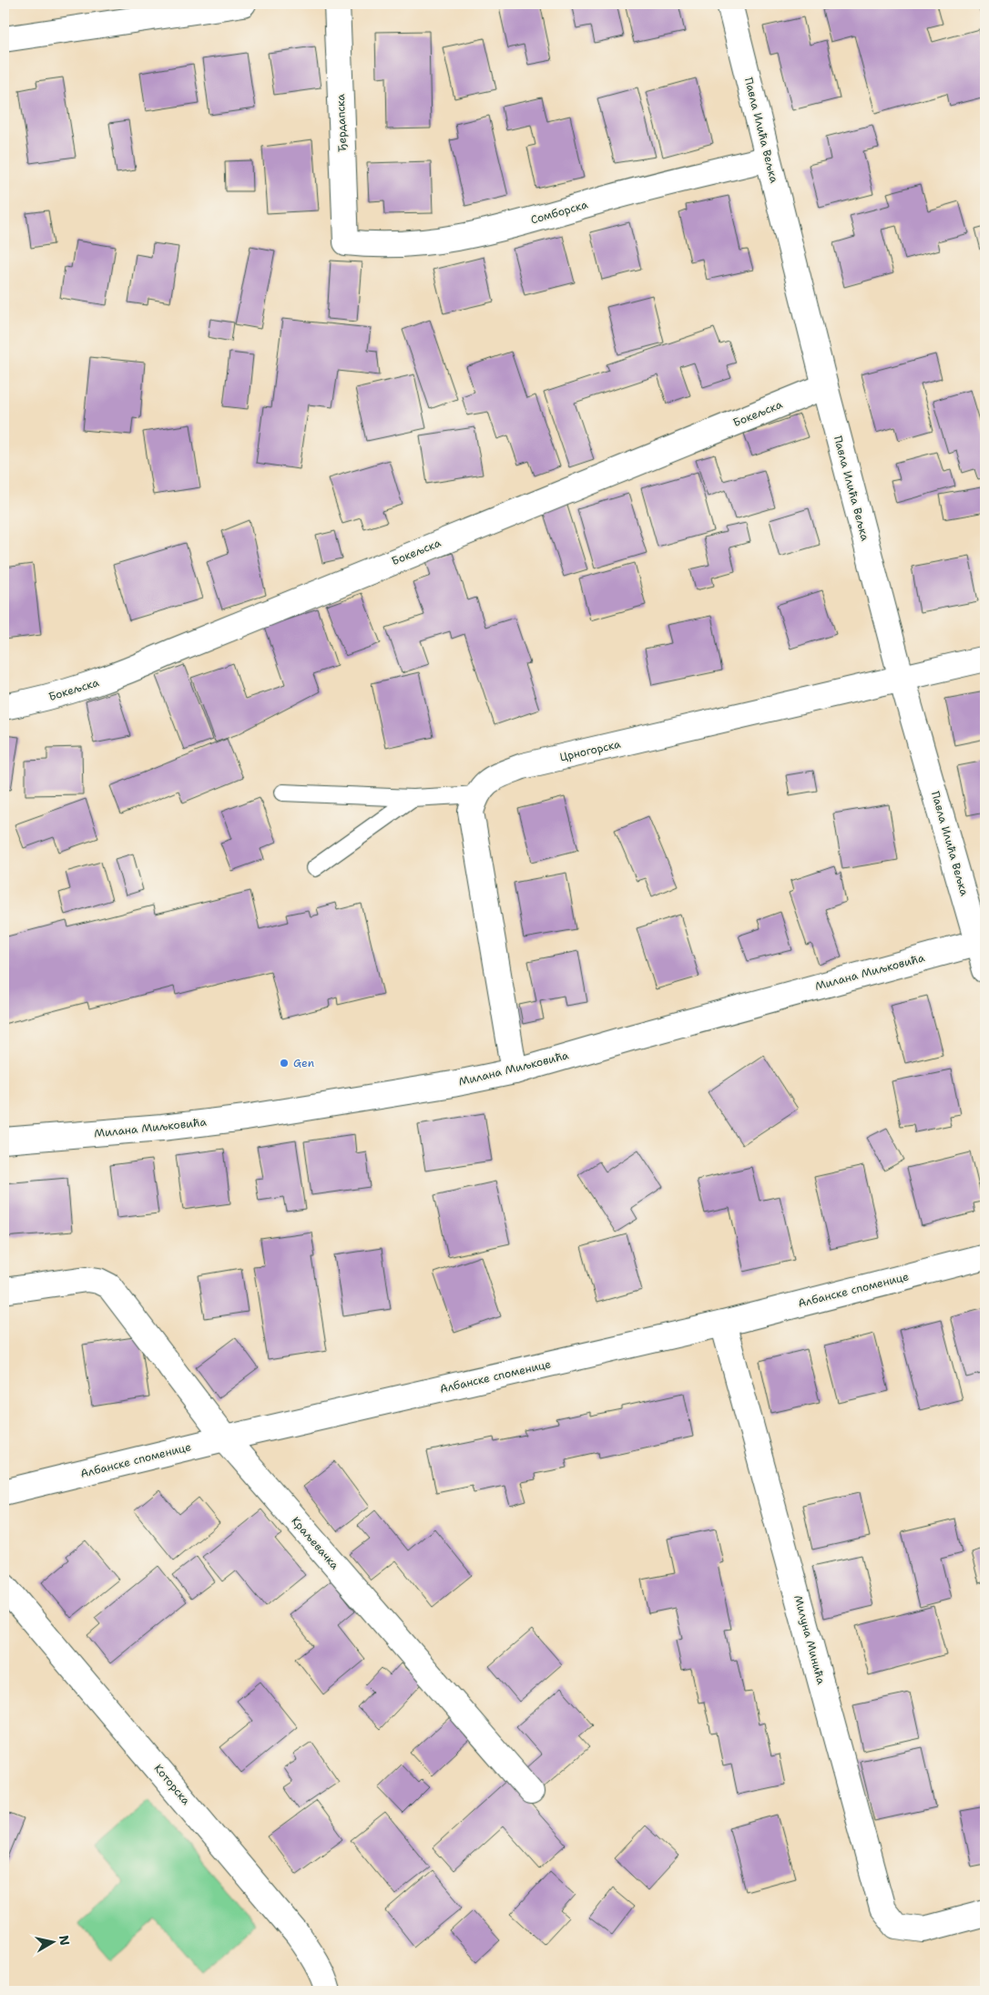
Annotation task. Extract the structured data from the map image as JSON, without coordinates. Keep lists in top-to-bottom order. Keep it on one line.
{"streets":{"street":["Ђердапска","Павла Илића Вељка","Сомборска","Бокељска","Црногорска","Милана Миљковића","Албанске споменице","Краљевачка","Милуна Минића","Которска"]},"crossings":[["Ђердапска","Сомборска"],["Павла Илића Вељка","Сомборска"],["Павла Илића Вељка","Бокељска"],["Павла Илића Вељка","Црногорска"],["Павла Илића Вељка","Милана Миљковића"],["Албанске споменице","Краљевачка"],["Албанске споменице","Милуна Минића"]],"places":["Gen"],"north":"right"}
